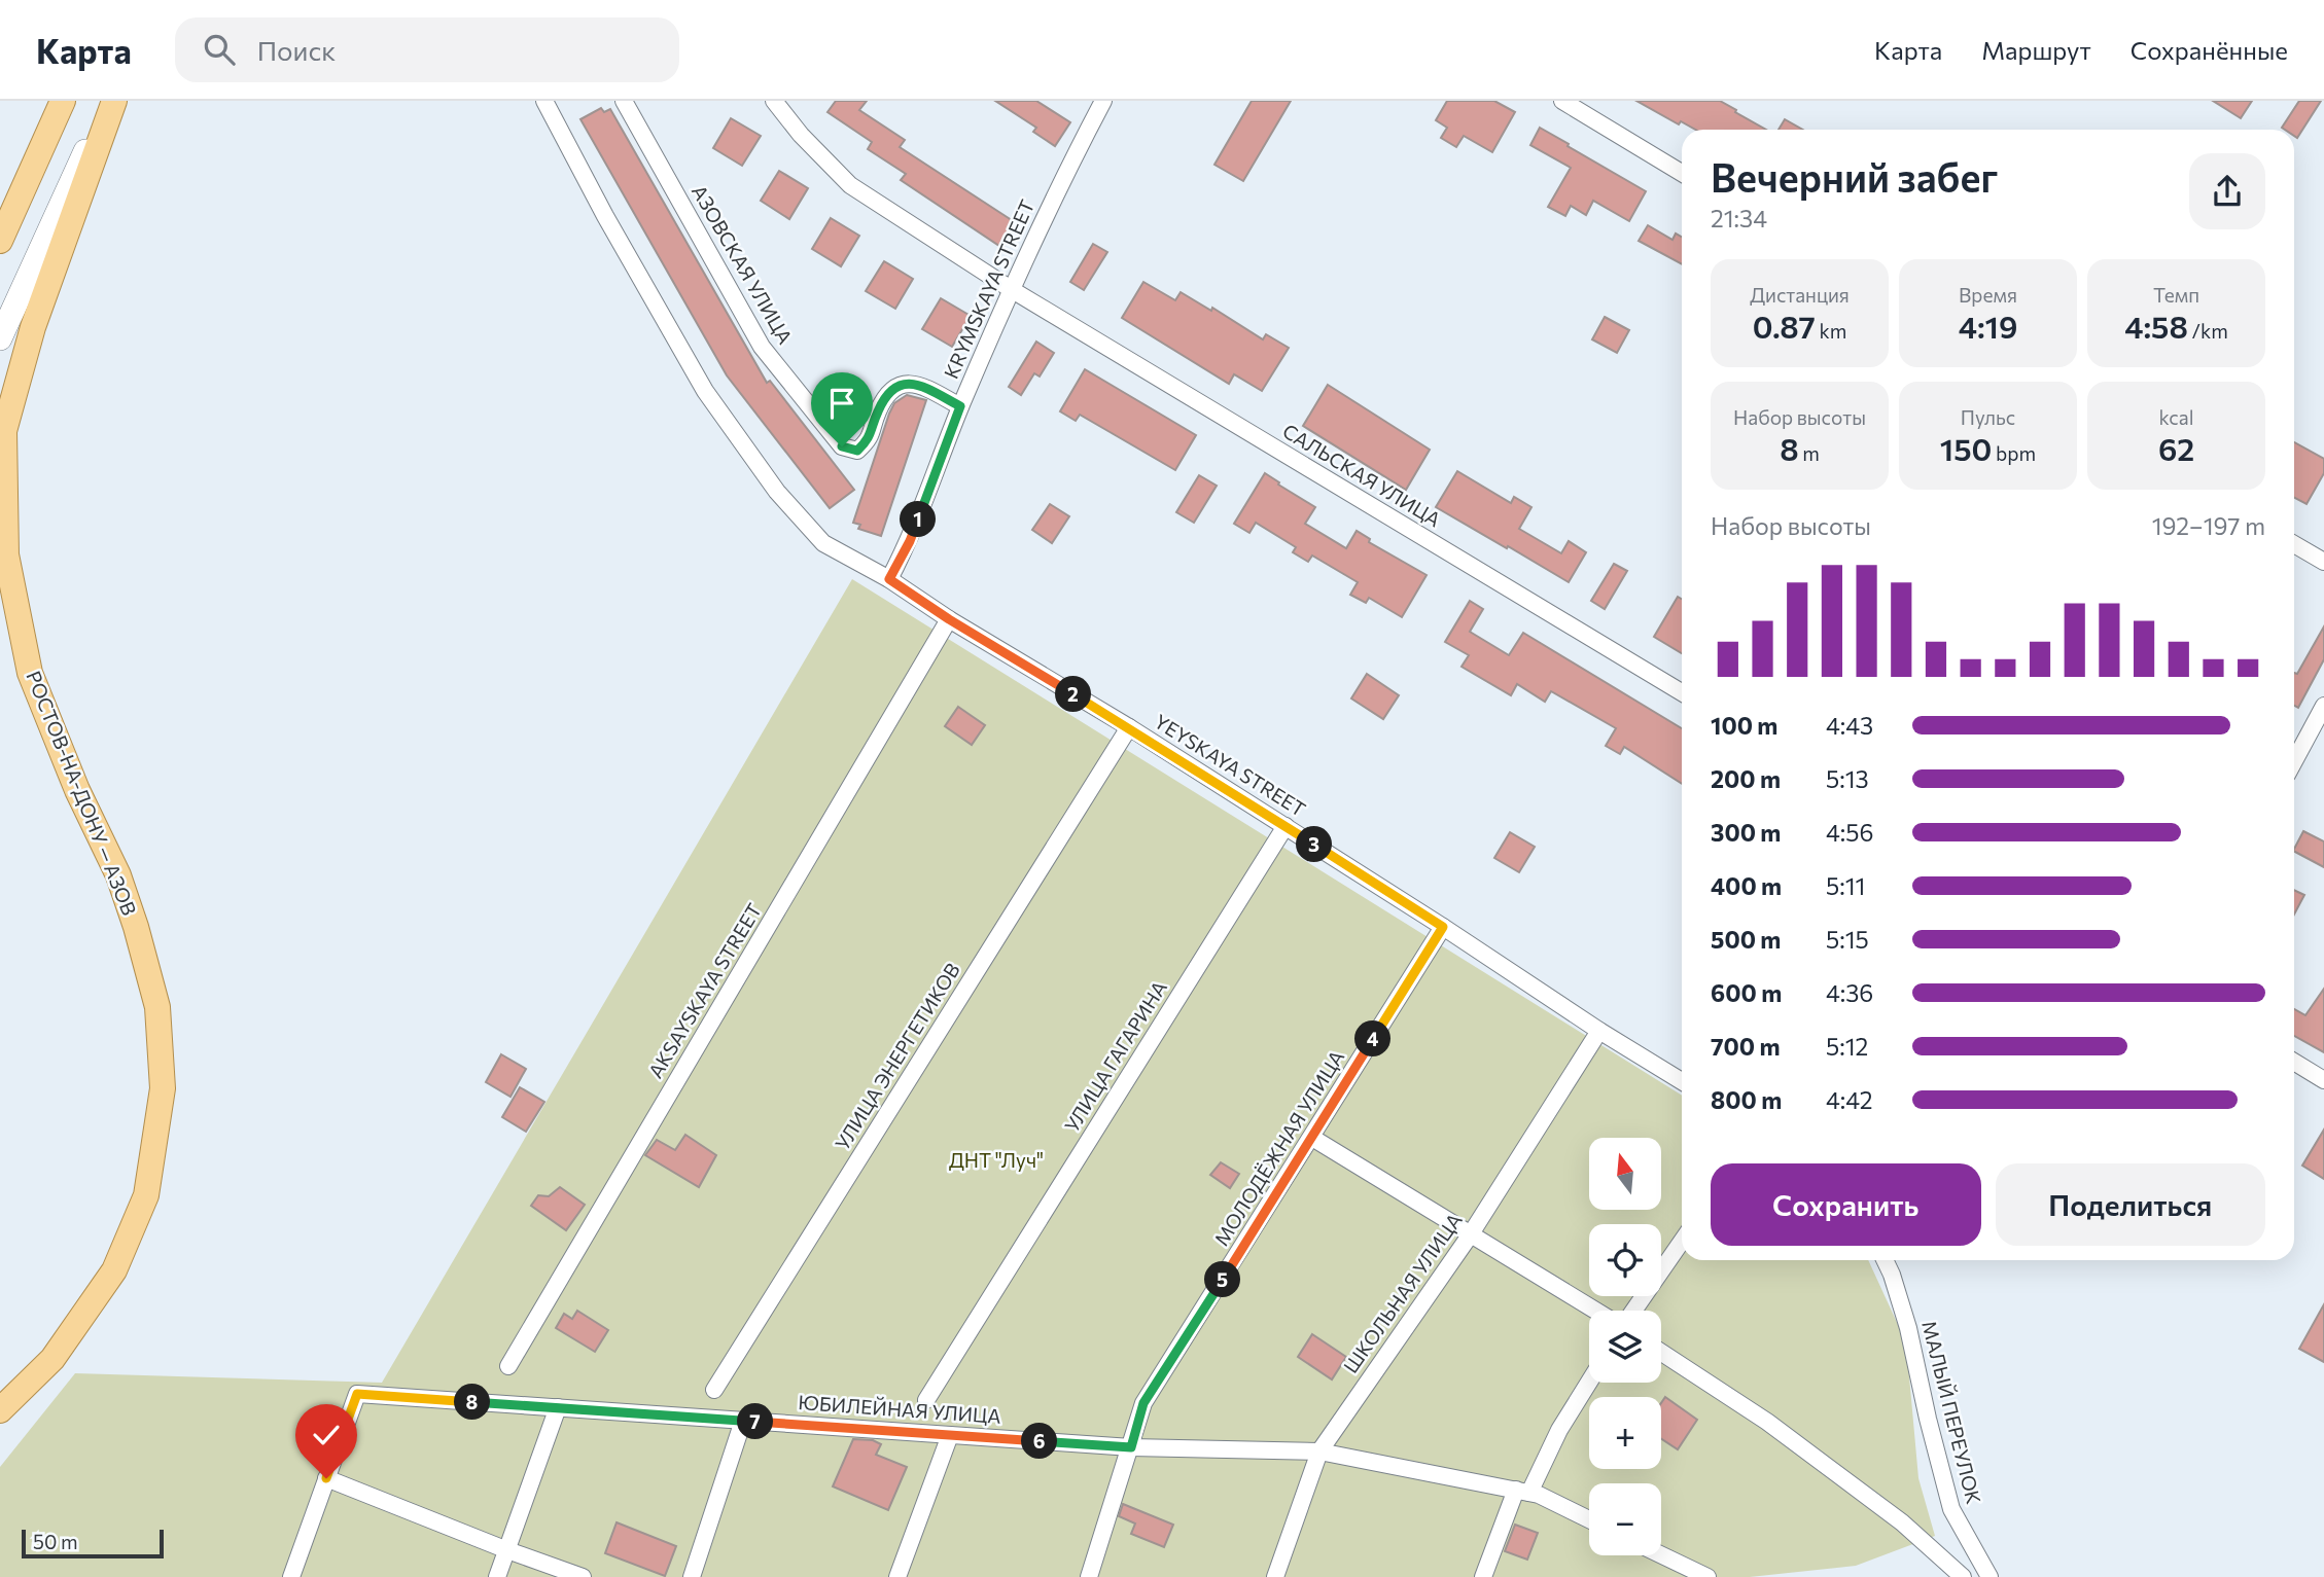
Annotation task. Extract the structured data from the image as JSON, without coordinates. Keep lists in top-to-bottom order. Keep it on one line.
{"streets":{"main road":["РОСТОВ-НА-ДОНУ — АЗОВ"],"street":["АЗОВСКАЯ УЛИЦА","KRYMSKAYA STREET","САЛЬСКАЯ УЛИЦА","YEYSKAYA STREET","AKSAYSKAYA STREET","УЛИЦА ЭНЕРГЕТИКОВ","УЛИЦА ГАГАРИНА","МОЛОДЁЖНАЯ УЛИЦА","ШКОЛЬНАЯ УЛИЦА","ЮБИЛЕЙНАЯ УЛИЦА","МАЛЫЙ ПЕРЕУЛОК"]},"crossings":[["АЗОВСКАЯ УЛИЦА","KRYMSKAYA STREET"],["KRYMSKAYA STREET","САЛЬСКАЯ УЛИЦА"],["KRYMSKAYA STREET","YEYSKAYA STREET"],["YEYSKAYA STREET","AKSAYSKAYA STREET"],["YEYSKAYA STREET","УЛИЦА ЭНЕРГЕТИКОВ"],["YEYSKAYA STREET","УЛИЦА ГАГАРИНА"],["YEYSKAYA STREET","МОЛОДЁЖНАЯ УЛИЦА"],["YEYSKAYA STREET","ШКОЛЬНАЯ УЛИЦА"],["МОЛОДЁЖНАЯ УЛИЦА","ЮБИЛЕЙНАЯ УЛИЦА"],["ШКОЛЬНАЯ УЛИЦА","ЮБИЛЕЙНАЯ УЛИЦА"]],"parks":["ДНТ \"Луч\""],"scale_bar":"50 m","north":"top","page":{"header":"Карта","search":"Поиск","nav":["Карта","Маршрут","Сохранённые"],"heading":["Вечерний забег","21:34"],"stats":[["Дистанция","0.87 km"],["Время","4:19"],["Темп","4:58 /km"],["Набор высоты","8 m"],["Пульс","150 bpm"],["kcal","62"]],"chart":["Набор высоты","192–197 m"],"pins":["1","2","3","4","5","8","7","6"],"list":[{"name":"100 m","note":"4:43"},{"name":"200 m","note":"5:13"},{"name":"300 m","note":"4:56"},{"name":"400 m","note":"5:11"},{"name":"500 m","note":"5:15"},{"name":"600 m","note":"4:36"},{"name":"700 m","note":"5:12"},{"name":"800 m","note":"4:42"}],"map_buttons":["+","−"],"buttons":["Сохранить","Поделиться"],"scale":"50 m"}}
